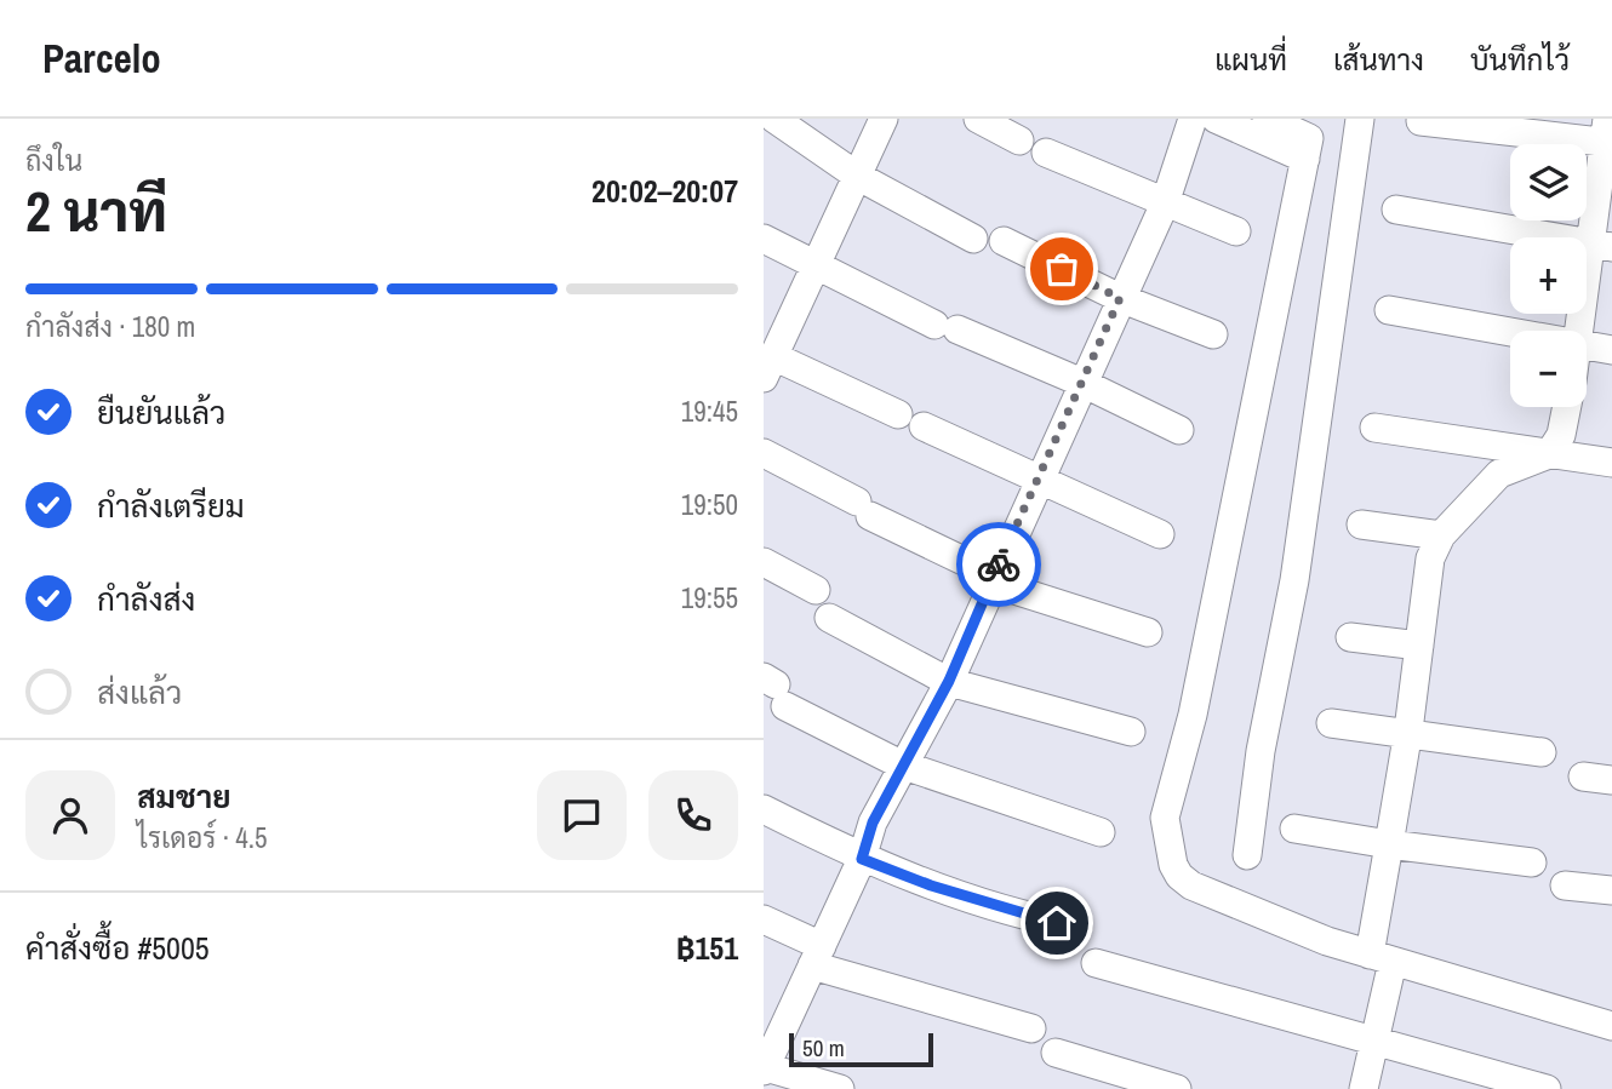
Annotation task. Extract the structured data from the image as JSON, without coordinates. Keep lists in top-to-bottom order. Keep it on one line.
{"scale_bar":"50 m","page":{"header":"Parcelo","nav":["แผนที่","เส้นทาง","บันทึกไว้"],"heading":["2 นาที","ถึงใน","20:02–20:07"],"panel":["สมชาย","ไรเดอร์ · 4.5","คำสั่งซื้อ #5005","฿151"],"map_buttons":["+","−"],"bar":"กำลังส่ง · 180 m","list":[["ยืนยันแล้ว","19:45"],["กำลังเตรียม","19:50"],["กำลังส่ง","19:55"],"ส่งแล้ว"],"scale":"50 m"}}
